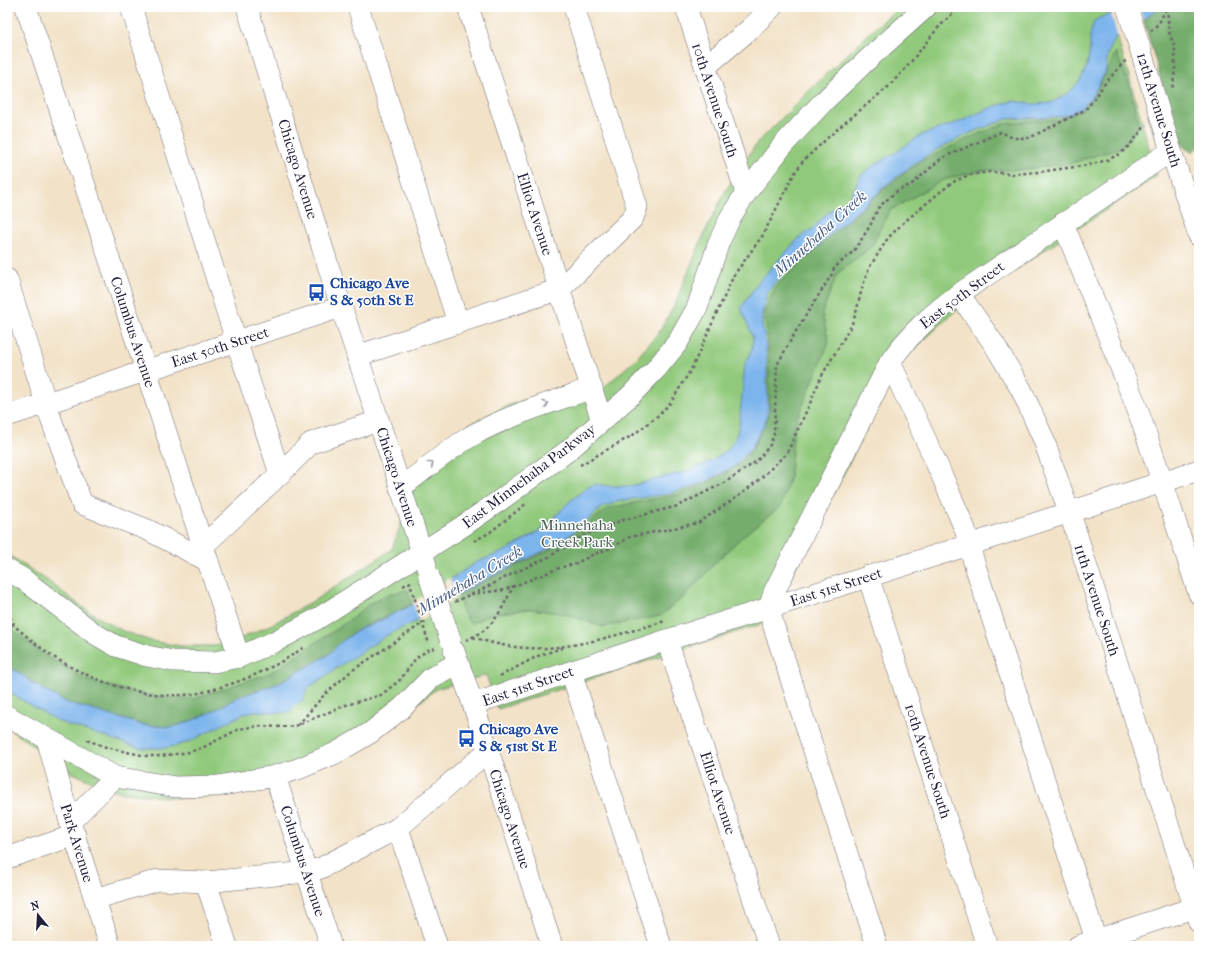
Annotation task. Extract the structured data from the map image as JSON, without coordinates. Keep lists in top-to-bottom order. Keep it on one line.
{"streets":{"street":["10th Avenue South","12th Avenue South","Chicago Avenue","Elliot Avenue","East 50th Street","Columbus Avenue","East Minnehaha Parkway","East 51st Street","11th Avenue South","Park Avenue"]},"crossings":[["10th Avenue South","East Minnehaha Parkway"],["10th Avenue South","East 51st Street"],["12th Avenue South","East 50th Street"],["Chicago Avenue","East 50th Street"],["Chicago Avenue","East Minnehaha Parkway"],["Chicago Avenue","East 51st Street"],["Elliot Avenue","East Minnehaha Parkway"],["Elliot Avenue","East 51st Street"],["East 50th Street","Columbus Avenue"],["East 50th Street","East 51st Street"],["East 50th Street","11th Avenue South"],["Columbus Avenue","East Minnehaha Parkway"],["East 51st Street","11th Avenue South"]],"water":["Minnehaha Creek"],"parks":["Minnehaha Creek Park"],"places":{"bus stop":["Chicago Ave S & 50th St E","Chicago Ave S & 51st St E"]},"north":"top"}
